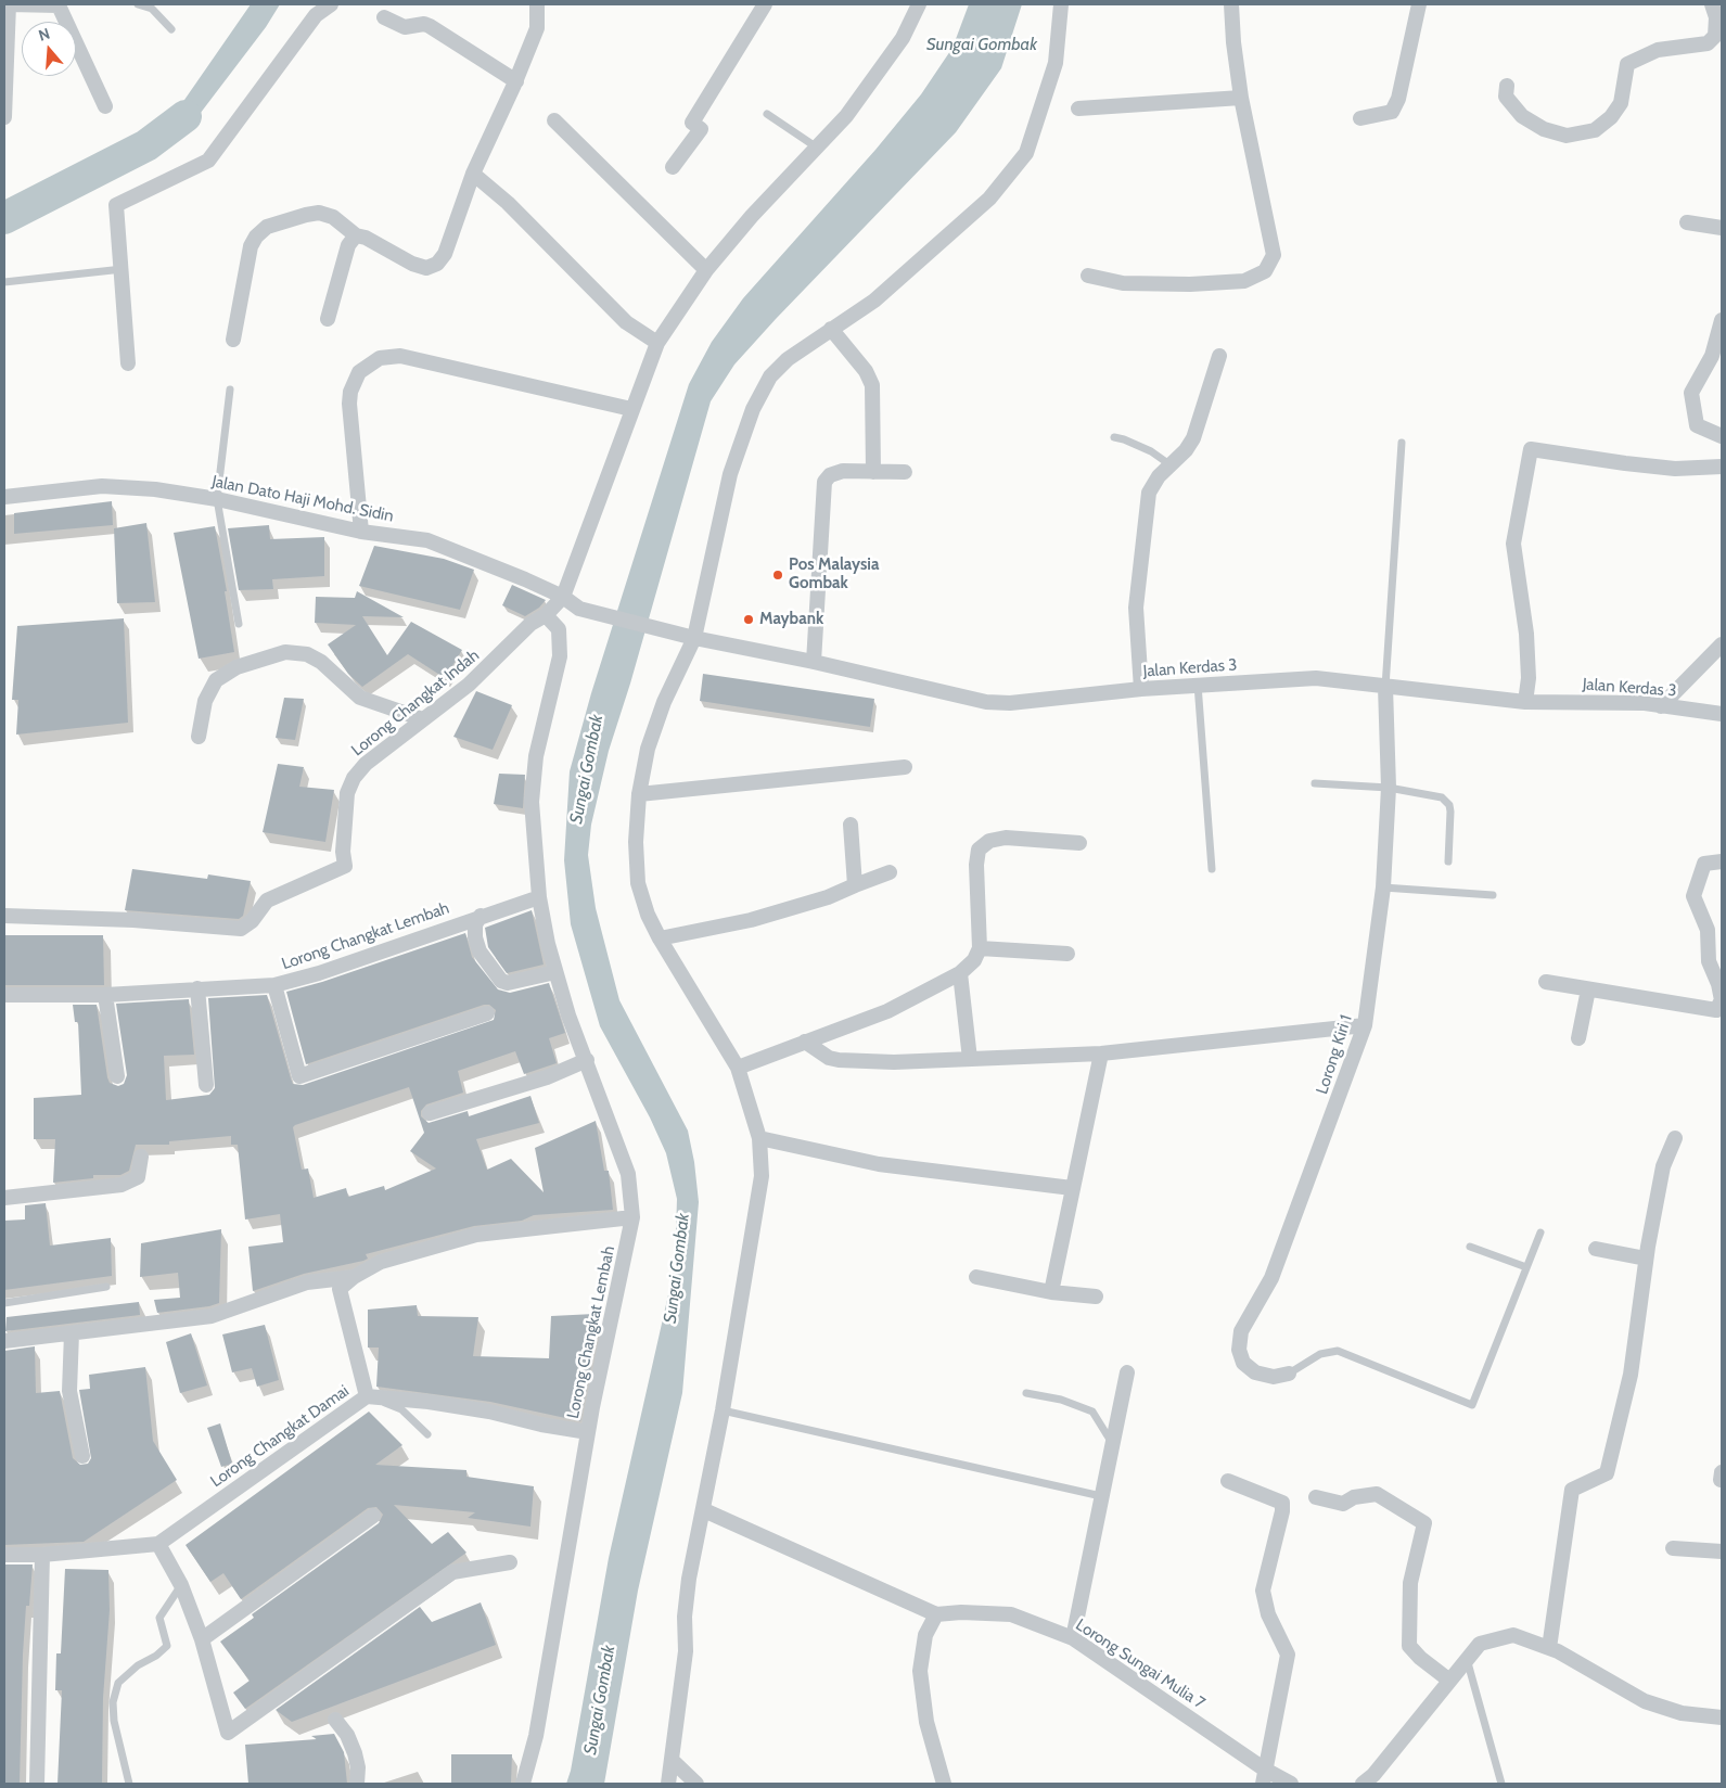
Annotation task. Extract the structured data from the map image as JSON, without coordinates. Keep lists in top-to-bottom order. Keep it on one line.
{"streets":{"street":["Jalan Dato Haji Mohd. Sidin","Jalan Kerdas 3","Lorong Changkat Indah","Lorong Changkat Lembah","Lorong Kiri 1","Lorong Changkat Damai","Lorong Sungai Mulia 7"]},"crossings":[["Jalan Dato Haji Mohd. Sidin","Jalan Kerdas 3"],["Jalan Dato Haji Mohd. Sidin","Lorong Changkat Indah"],["Jalan Kerdas 3","Lorong Kiri 1"],["Lorong Changkat Indah","Lorong Changkat Lembah"]],"water":["Sungai Gombak"],"places":["Pos Malaysia Gombak","Maybank"],"north":"top"}
